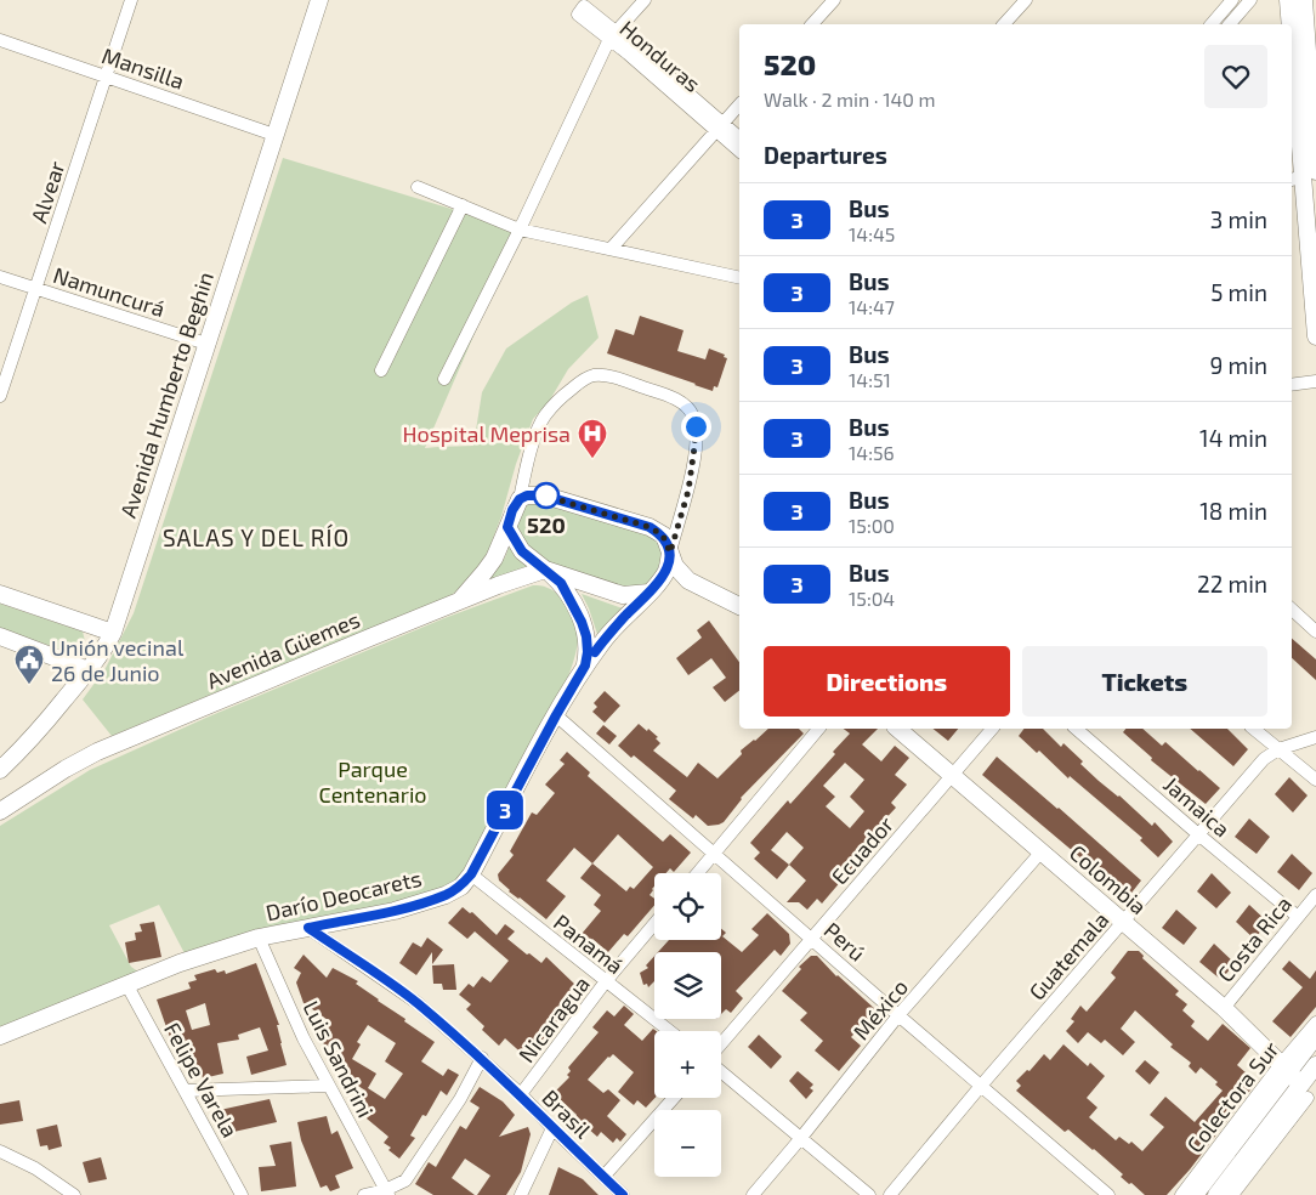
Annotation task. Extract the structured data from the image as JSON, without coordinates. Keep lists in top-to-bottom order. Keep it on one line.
{"streets":{"street":["Honduras","Mansilla","Alvear","Namuncurá","Avenida Humberto Beghin","Avenida Güemes","Jamaica","Ecuador","Colombia","Darío Deocarets","Costa Rica","Perú","Panamá","Guatemala","México","Nicaragua","Luis Sandrini","Felipe Varela","Colectora Sur","Brasil"]},"crossings":[["Mansilla","Alvear"],["Mansilla","Avenida Humberto Beghin"],["Alvear","Namuncurá"],["Namuncurá","Avenida Humberto Beghin"],["Jamaica","Costa Rica"],["Jamaica","Guatemala"],["Ecuador","Colombia"],["Ecuador","Perú"],["Colombia","Costa Rica"],["Colombia","Guatemala"],["Colombia","México"],["Colombia","Colectora Sur"],["Darío Deocarets","Perú"],["Darío Deocarets","Panamá"],["Darío Deocarets","Luis Sandrini"],["Darío Deocarets","Felipe Varela"],["Darío Deocarets","Brasil"],["Perú","Guatemala"],["Perú","México"],["Panamá","Nicaragua"],["Nicaragua","Brasil"]],"districts":["SALAS Y DEL RÍO"],"parks":["Parque Centenario"],"places":{"hospital":["Hospital Meprisa"],"other":["520"],"public building":["Unión vecinal 26 de Junio"]},"lines":["bus line 3"],"page":{"on_map":"3","heading":[["520","Walk · 2 min · 140 m"],"Departures"],"list":[{"mark":"3","name":"Bus","note":"14:45","value":"3 min"},{"mark":"3","name":"Bus","note":"14:47","value":"5 min"},{"mark":"3","name":"Bus","note":"14:51","value":"9 min"},{"mark":"3","name":"Bus","note":"14:56","value":"14 min"},{"mark":"3","name":"Bus","note":"15:00","value":"18 min"},{"mark":"3","name":"Bus","note":"15:04","value":"22 min"}],"buttons":["Directions","Tickets"],"map_buttons":["+","−"]}}
